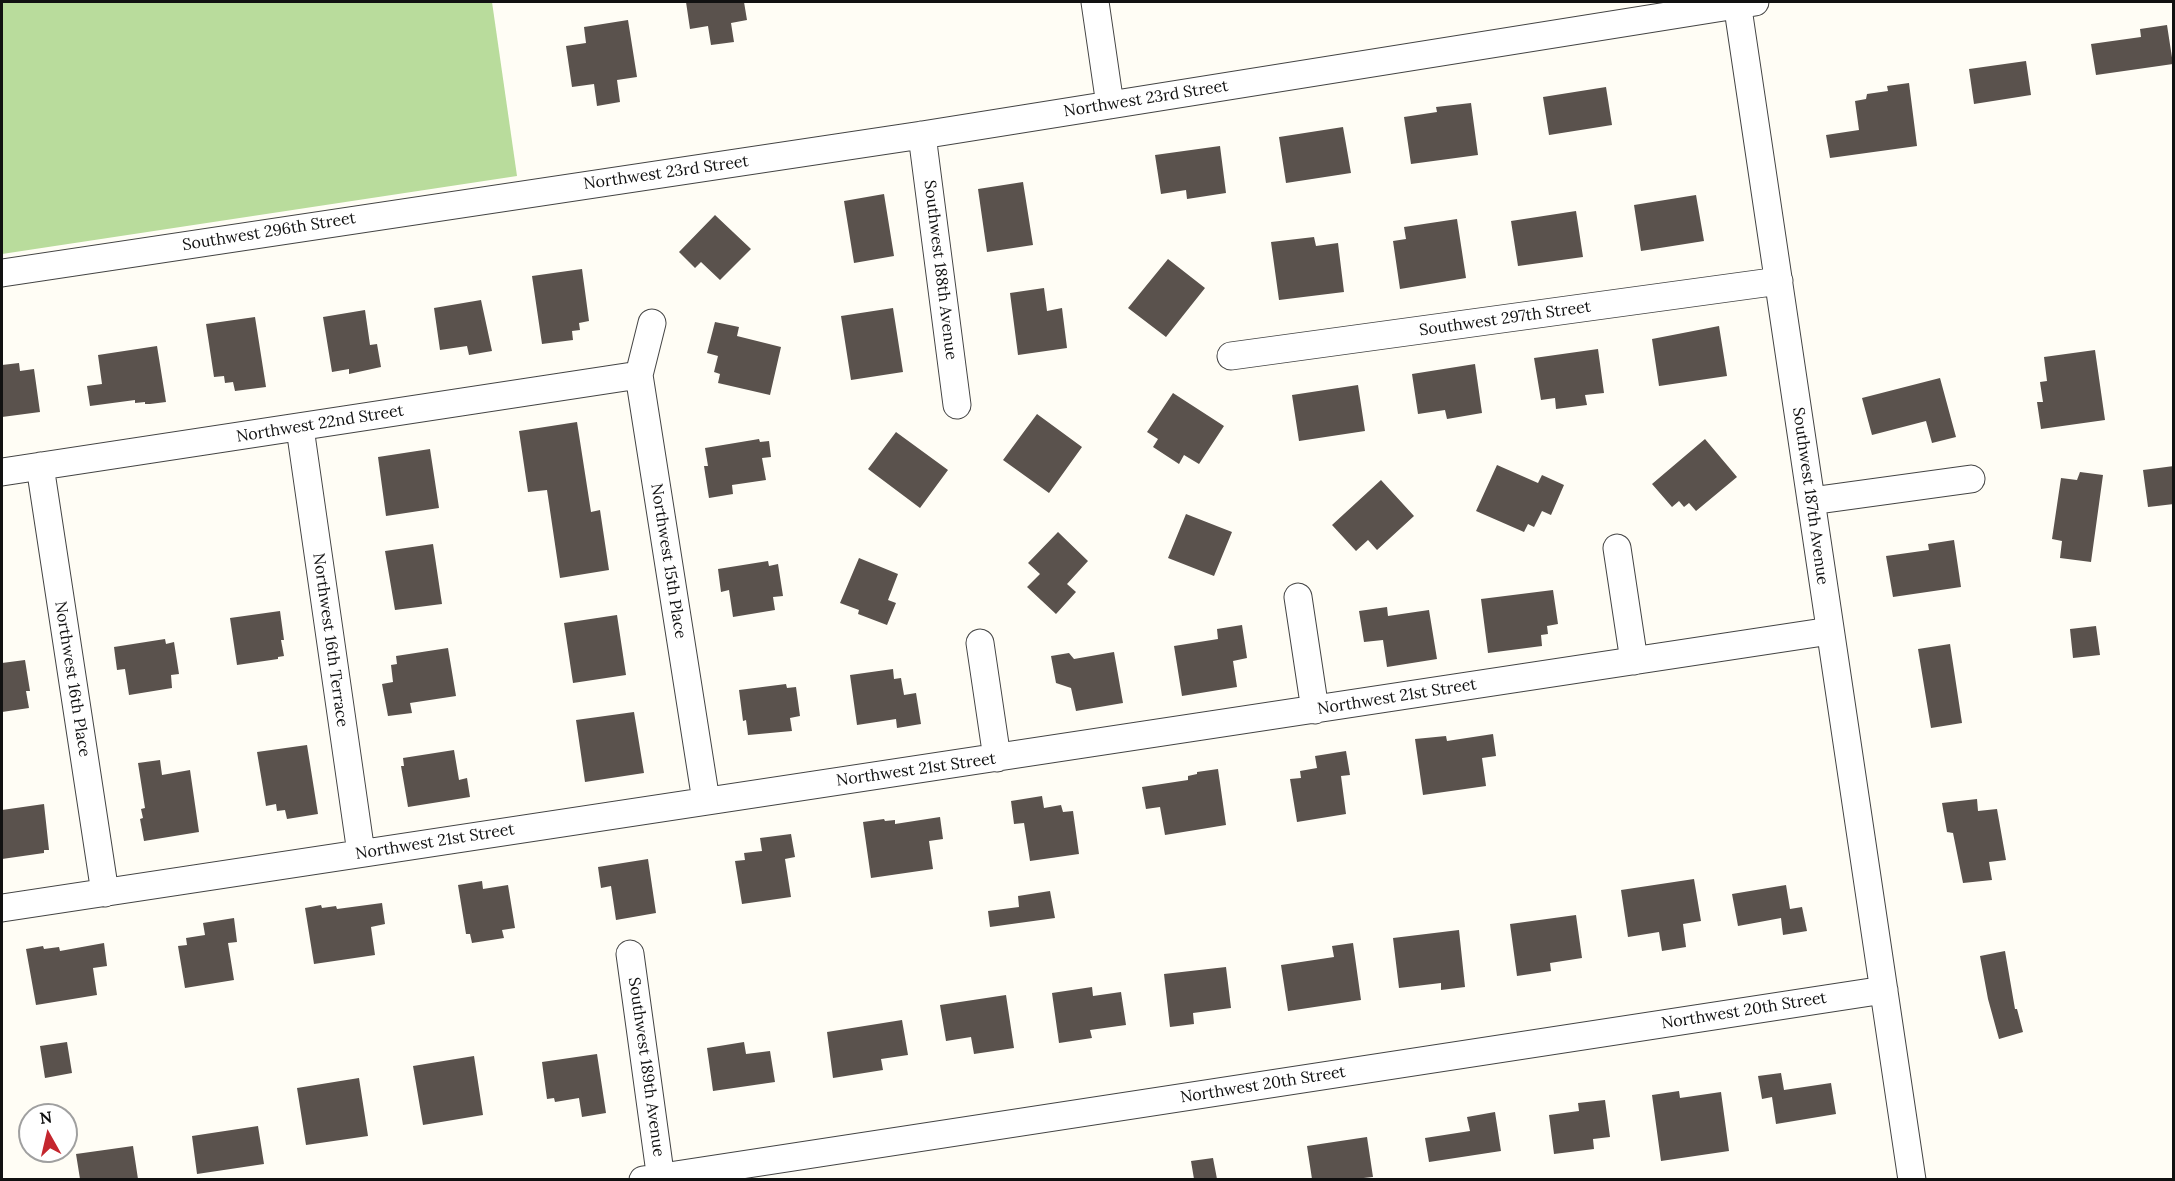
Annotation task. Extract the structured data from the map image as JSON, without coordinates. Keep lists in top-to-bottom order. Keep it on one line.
{"streets":{"street":["Northwest 23rd Street","Southwest 296th Street","Southwest 188th Avenue","Southwest 297th Street","Northwest 22nd Street","Southwest 187th Avenue","Northwest 15th Place","Northwest 16th Terrace","Northwest 16th Place","Northwest 21st Street","Northwest 20th Street","Southwest 189th Avenue"]},"crossings":[["Northwest 23rd Street","Southwest 296th Street"],["Northwest 23rd Street","Southwest 188th Avenue"],["Northwest 23rd Street","Southwest 187th Avenue"],["Southwest 297th Street","Southwest 187th Avenue"],["Northwest 22nd Street","Northwest 15th Place"],["Northwest 22nd Street","Northwest 16th Terrace"],["Northwest 22nd Street","Northwest 16th Place"],["Southwest 187th Avenue","Northwest 21st Street"],["Southwest 187th Avenue","Northwest 20th Street"],["Northwest 15th Place","Northwest 21st Street"],["Northwest 16th Terrace","Northwest 21st Street"],["Northwest 16th Place","Northwest 21st Street"],["Northwest 20th Street","Southwest 189th Avenue"]],"north":"top"}
